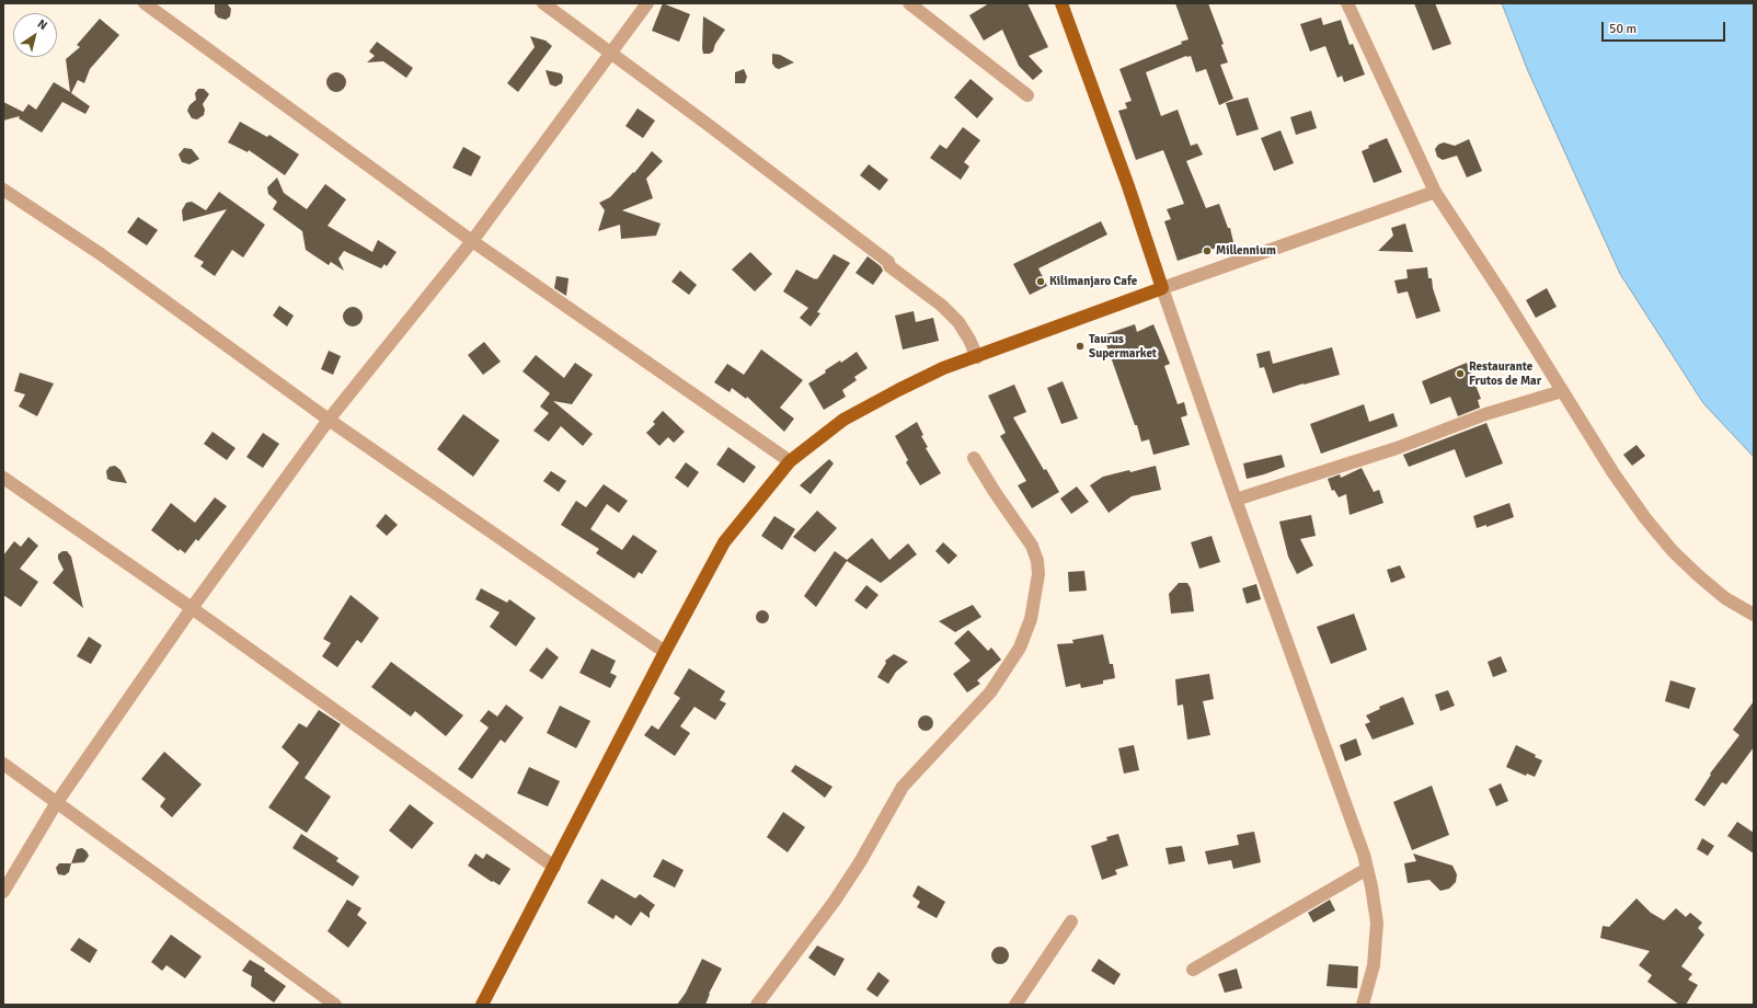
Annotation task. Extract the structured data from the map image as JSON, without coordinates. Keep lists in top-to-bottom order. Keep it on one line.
{"places":["Millennium","Kilimanjaro Cafe","Taurus Supermarket","Restaurante Frutos de Mar"],"scale_bar":"50 m","north":"top right"}
